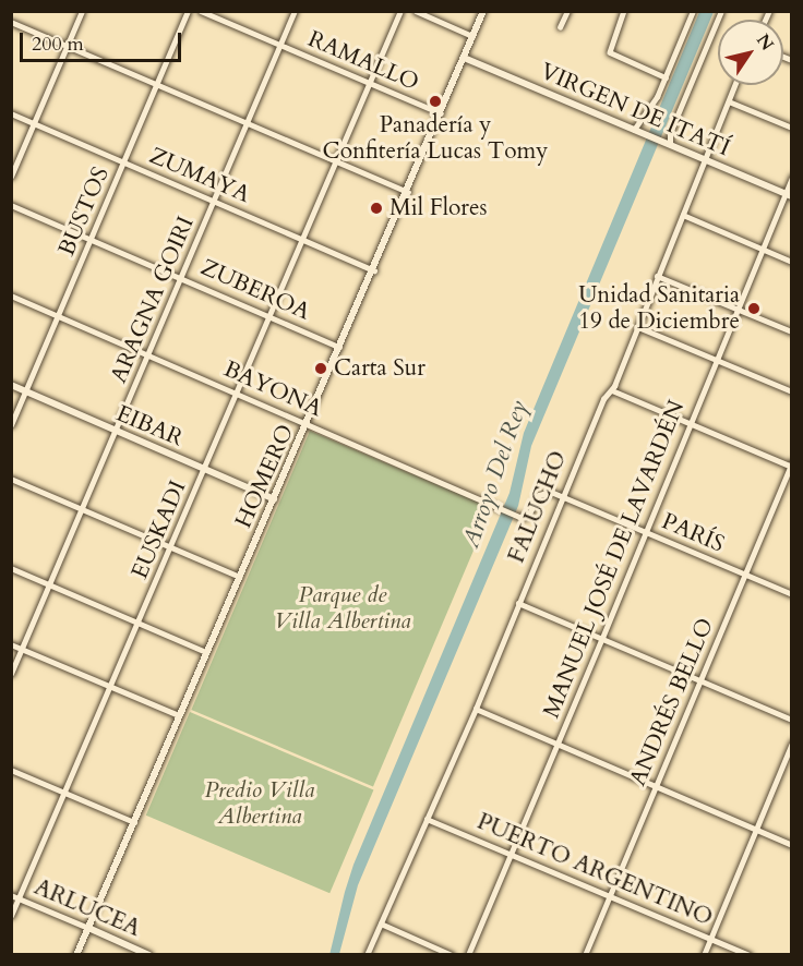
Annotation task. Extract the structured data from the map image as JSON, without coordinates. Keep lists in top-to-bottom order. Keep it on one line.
{"streets":{"main road":["VIRGEN DE ITATÍ","EIBAR","HOMERO","ARLUCEA"],"street":["RAMALLO","ZUMAYA","BUSTOS","ZUBEROA","ARAGNA GOIRI","BAYONA","FALUCHO","EUSKADI","PARÍS","MANUEL JOSÉ DE LAVARDÉN","ANDRÉS BELLO","PUERTO ARGENTINO"]},"crossings":[["RAMALLO","ARAGNA GOIRI"],["RAMALLO","HOMERO"],["RAMALLO","EUSKADI"],["VIRGEN DE ITATÍ","HOMERO"],["VIRGEN DE ITATÍ","FALUCHO"],["VIRGEN DE ITATÍ","MANUEL JOSÉ DE LAVARDÉN"],["ZUMAYA","BUSTOS"],["ZUMAYA","ARAGNA GOIRI"],["ZUMAYA","HOMERO"],["ZUMAYA","EUSKADI"],["BUSTOS","ZUBEROA"],["BUSTOS","BAYONA"],["BUSTOS","EIBAR"],["ZUBEROA","ARAGNA GOIRI"],["ZUBEROA","HOMERO"],["ZUBEROA","EUSKADI"],["ARAGNA GOIRI","BAYONA"],["ARAGNA GOIRI","EIBAR"],["BAYONA","HOMERO"],["BAYONA","FALUCHO"],["BAYONA","EUSKADI"],["BAYONA","PARÍS"],["EIBAR","HOMERO"],["EIBAR","EUSKADI"],["HOMERO","ARLUCEA"],["FALUCHO","PARÍS"],["FALUCHO","PUERTO ARGENTINO"],["EUSKADI","ARLUCEA"],["PARÍS","MANUEL JOSÉ DE LAVARDÉN"],["PARÍS","ANDRÉS BELLO"],["MANUEL JOSÉ DE LAVARDÉN","PUERTO ARGENTINO"],["ANDRÉS BELLO","PUERTO ARGENTINO"]],"water":["Arroyo Del Rey"],"parks":["Parque de Villa Albertina","Predio Villa Albertina"],"places":["Panadería y Confitería Lucas Tomy","Mil Flores","Unidad Sanitaria 19 de Diciembre","Carta Sur"],"scale_bar":"200 m","north":"top right"}
